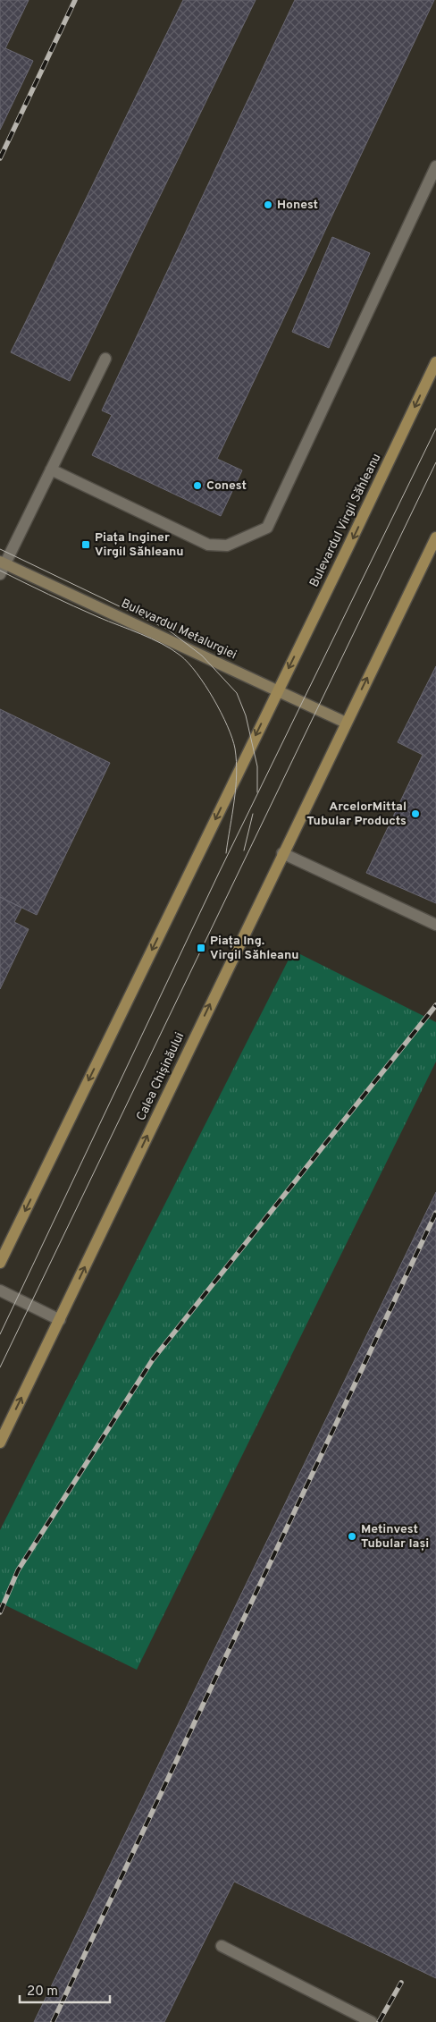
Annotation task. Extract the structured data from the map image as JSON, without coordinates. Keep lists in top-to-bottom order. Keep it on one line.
{"streets":{"main road":["Bulevardul Virgil Săhleanu","Bulevardul Metalurgiei","Calea Chișinăului"]},"crossings":[["Bulevardul Virgil Săhleanu","Bulevardul Metalurgiei"],["Bulevardul Metalurgiei","Calea Chișinăului"]],"places":{"other":["Honest","Conest","ArcelorMittal Tubular Products","Metinvest Tubular Iași"],"transit":["Piața Inginer Virgil Săhleanu","Piața Ing. Virgil Săhleanu"]},"scale_bar":"20 m"}
